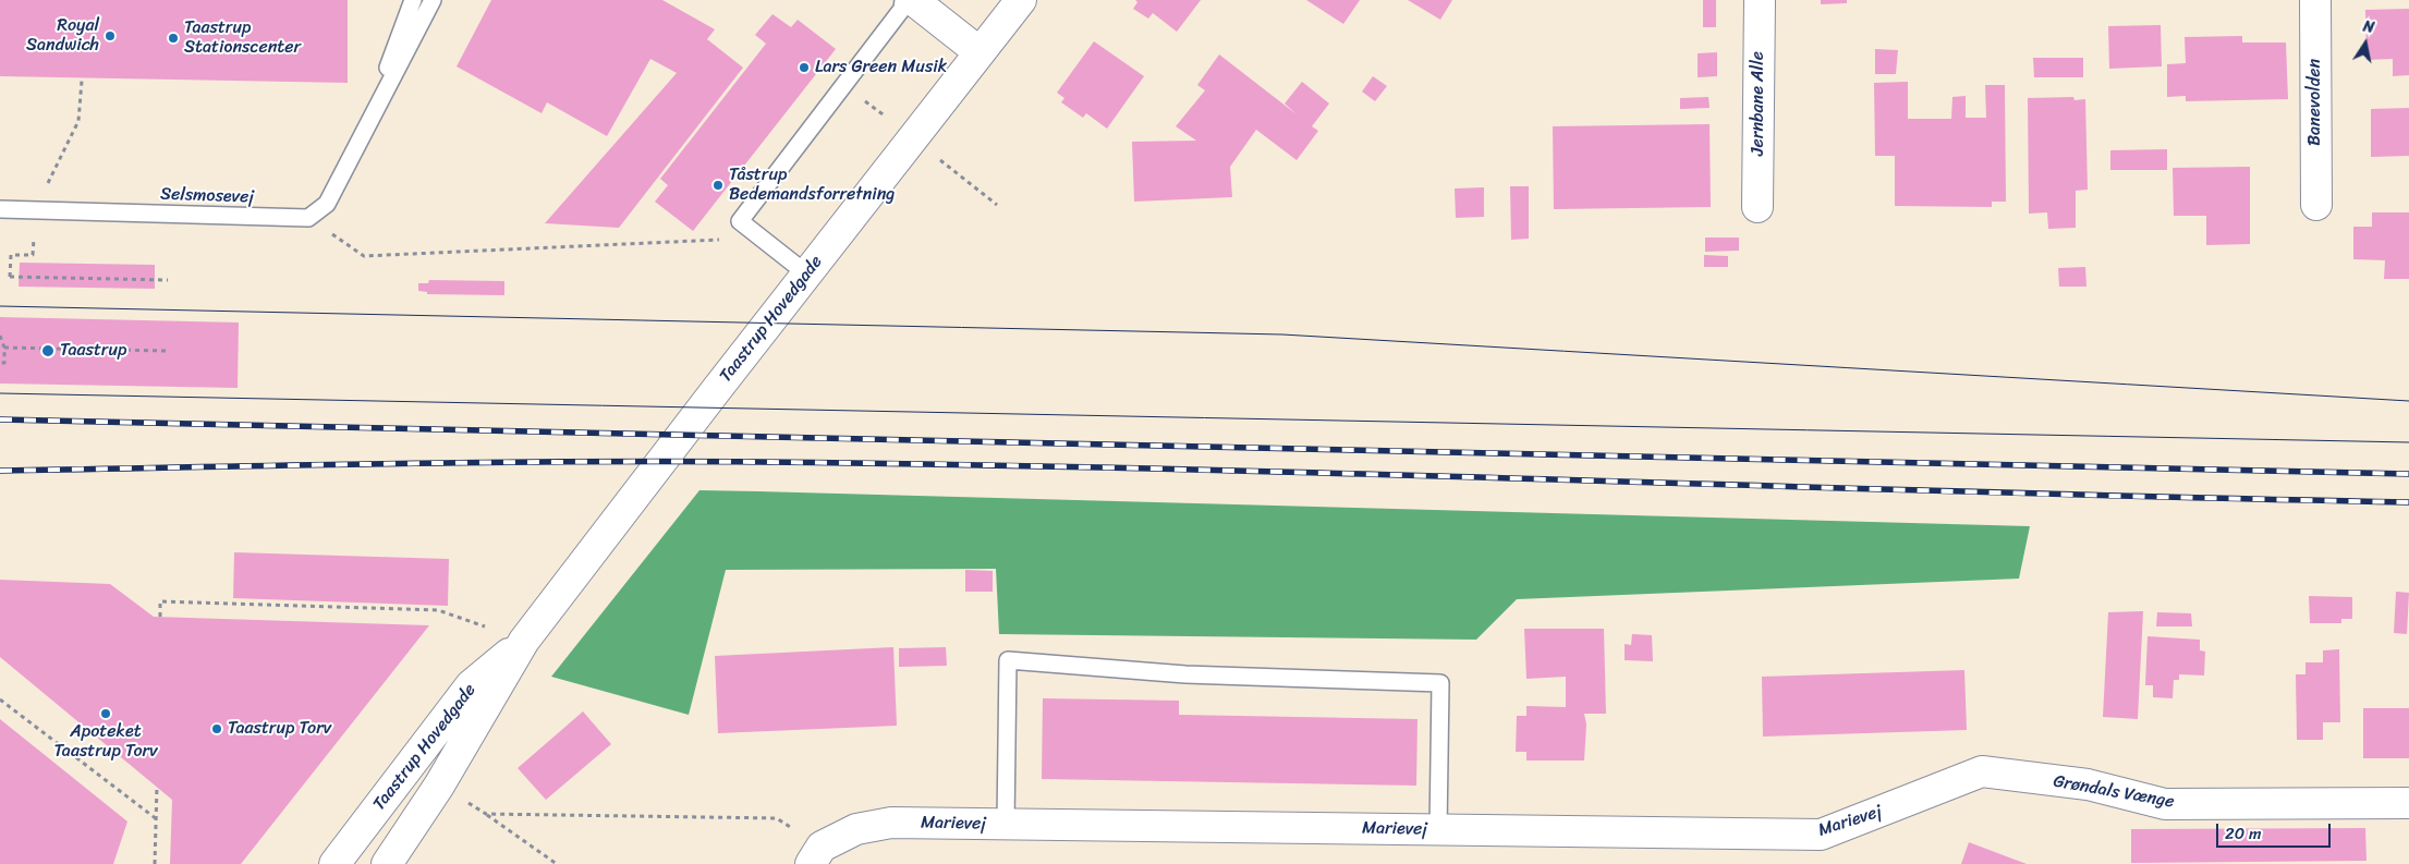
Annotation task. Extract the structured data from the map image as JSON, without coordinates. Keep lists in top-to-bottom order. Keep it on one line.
{"streets":{"street":["Banevolden","Jernbane Alle","Taastrup Hovedgade","Grøndals Vænge","Marievej"],"lane":["Selsmosevej"]},"crossings":[["Grøndals Vænge","Marievej"]],"places":["Royal Sandwich","Taastrup Stationscenter","Lars Green Musik","Tåstrup Bedemandsforretning","Taastrup","Apoteket Taastrup Torv","Taastrup Torv"],"scale_bar":"20 m","north":"top"}
